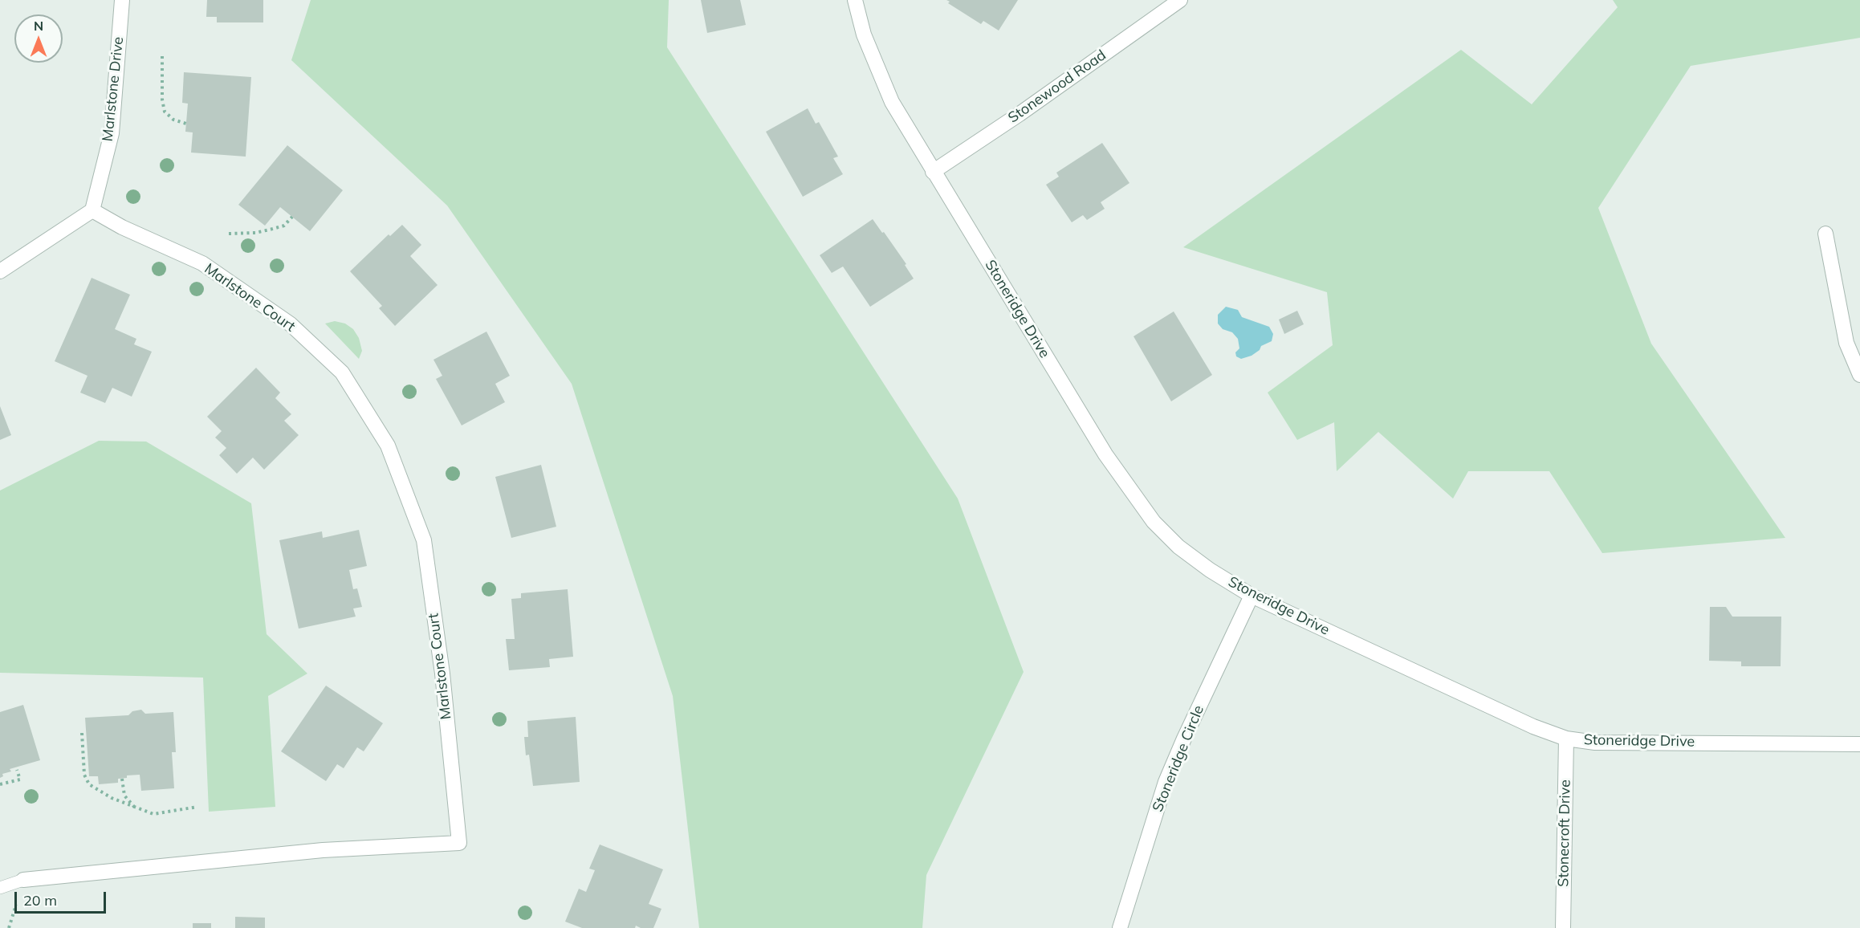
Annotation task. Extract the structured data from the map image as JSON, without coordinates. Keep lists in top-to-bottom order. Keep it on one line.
{"streets":{"street":["Stonewood Road","Marlstone Drive","Marlstone Court","Stoneridge Drive","Stoneridge Circle","Stonecroft Drive"]},"crossings":[["Stonewood Road","Stoneridge Drive"],["Marlstone Drive","Marlstone Court"],["Stoneridge Drive","Stoneridge Circle"],["Stoneridge Drive","Stonecroft Drive"]],"scale_bar":"20 m","north":"top"}
